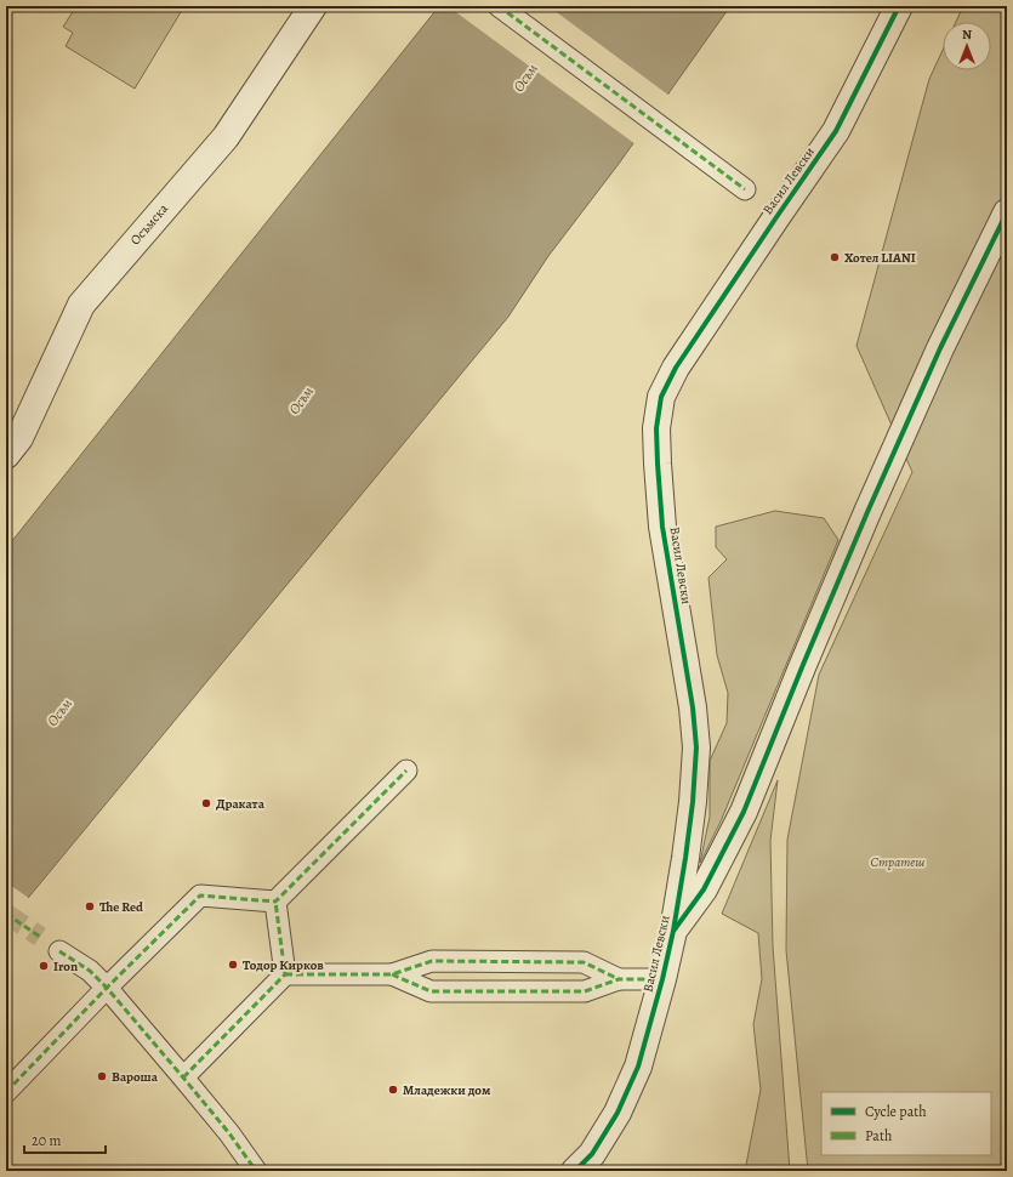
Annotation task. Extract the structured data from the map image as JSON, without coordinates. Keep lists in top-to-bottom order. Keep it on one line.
{"streets":{"street":["Васил Левски","Осъмска"]},"water":["Осъм"],"parks":["Стратеш"],"places":["Хотел LIANI","Драката","The Red","Тодор Кирков","Iron","Вароша","Младежки дом"],"legend":["Cycle path","Path"],"scale_bar":"20 m","north":"top"}
